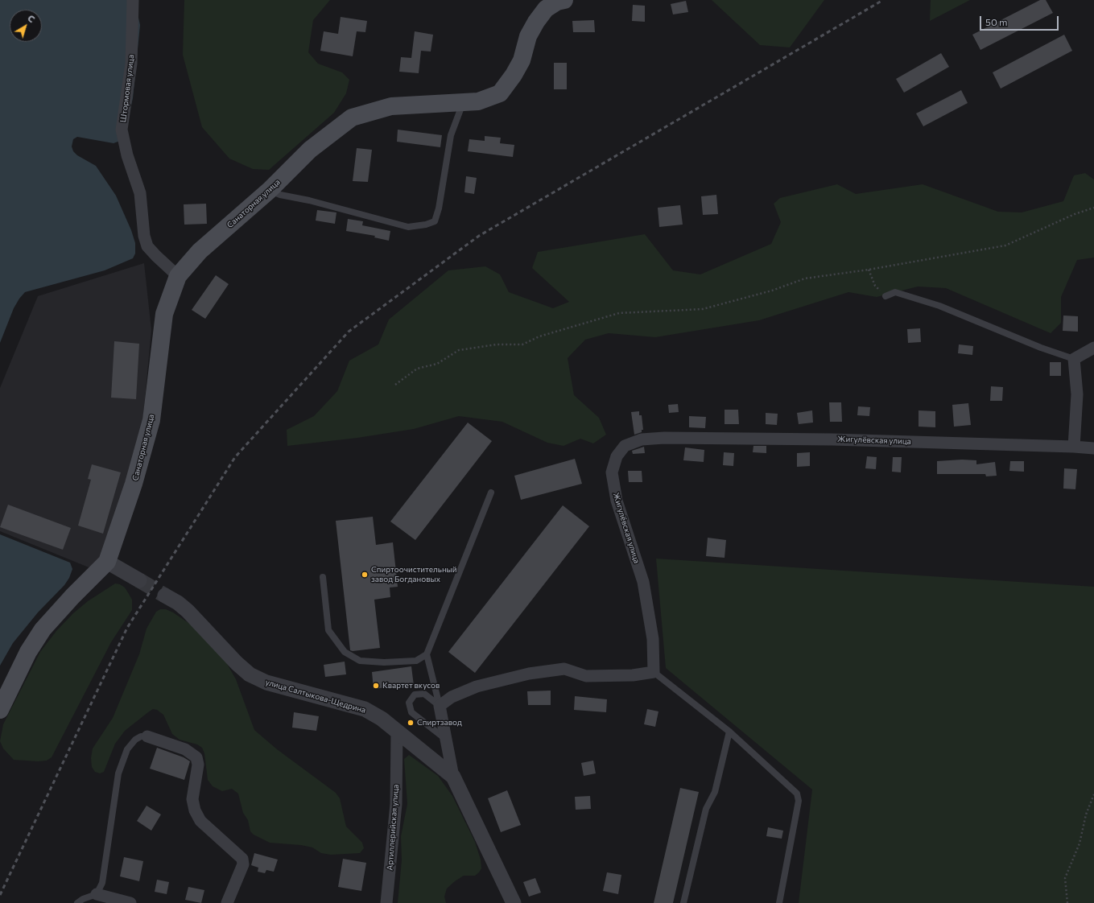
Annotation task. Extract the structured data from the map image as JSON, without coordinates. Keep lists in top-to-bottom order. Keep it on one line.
{"streets":{"main road":["Санаторная улица"],"street":["Штормовая улица","Жигулёвская улица","улица Салтыкова-Щедрина","Артиллерийская улица"]},"crossings":[["Штормовая улица","Санаторная улица"],["улица Салтыкова-Щедрина","Артиллерийская улица"]],"places":["Спиртоочистительный завод Богдановых","Квартет вкусов","Спиртзавод"],"scale_bar":"50 m","north":"top right"}
